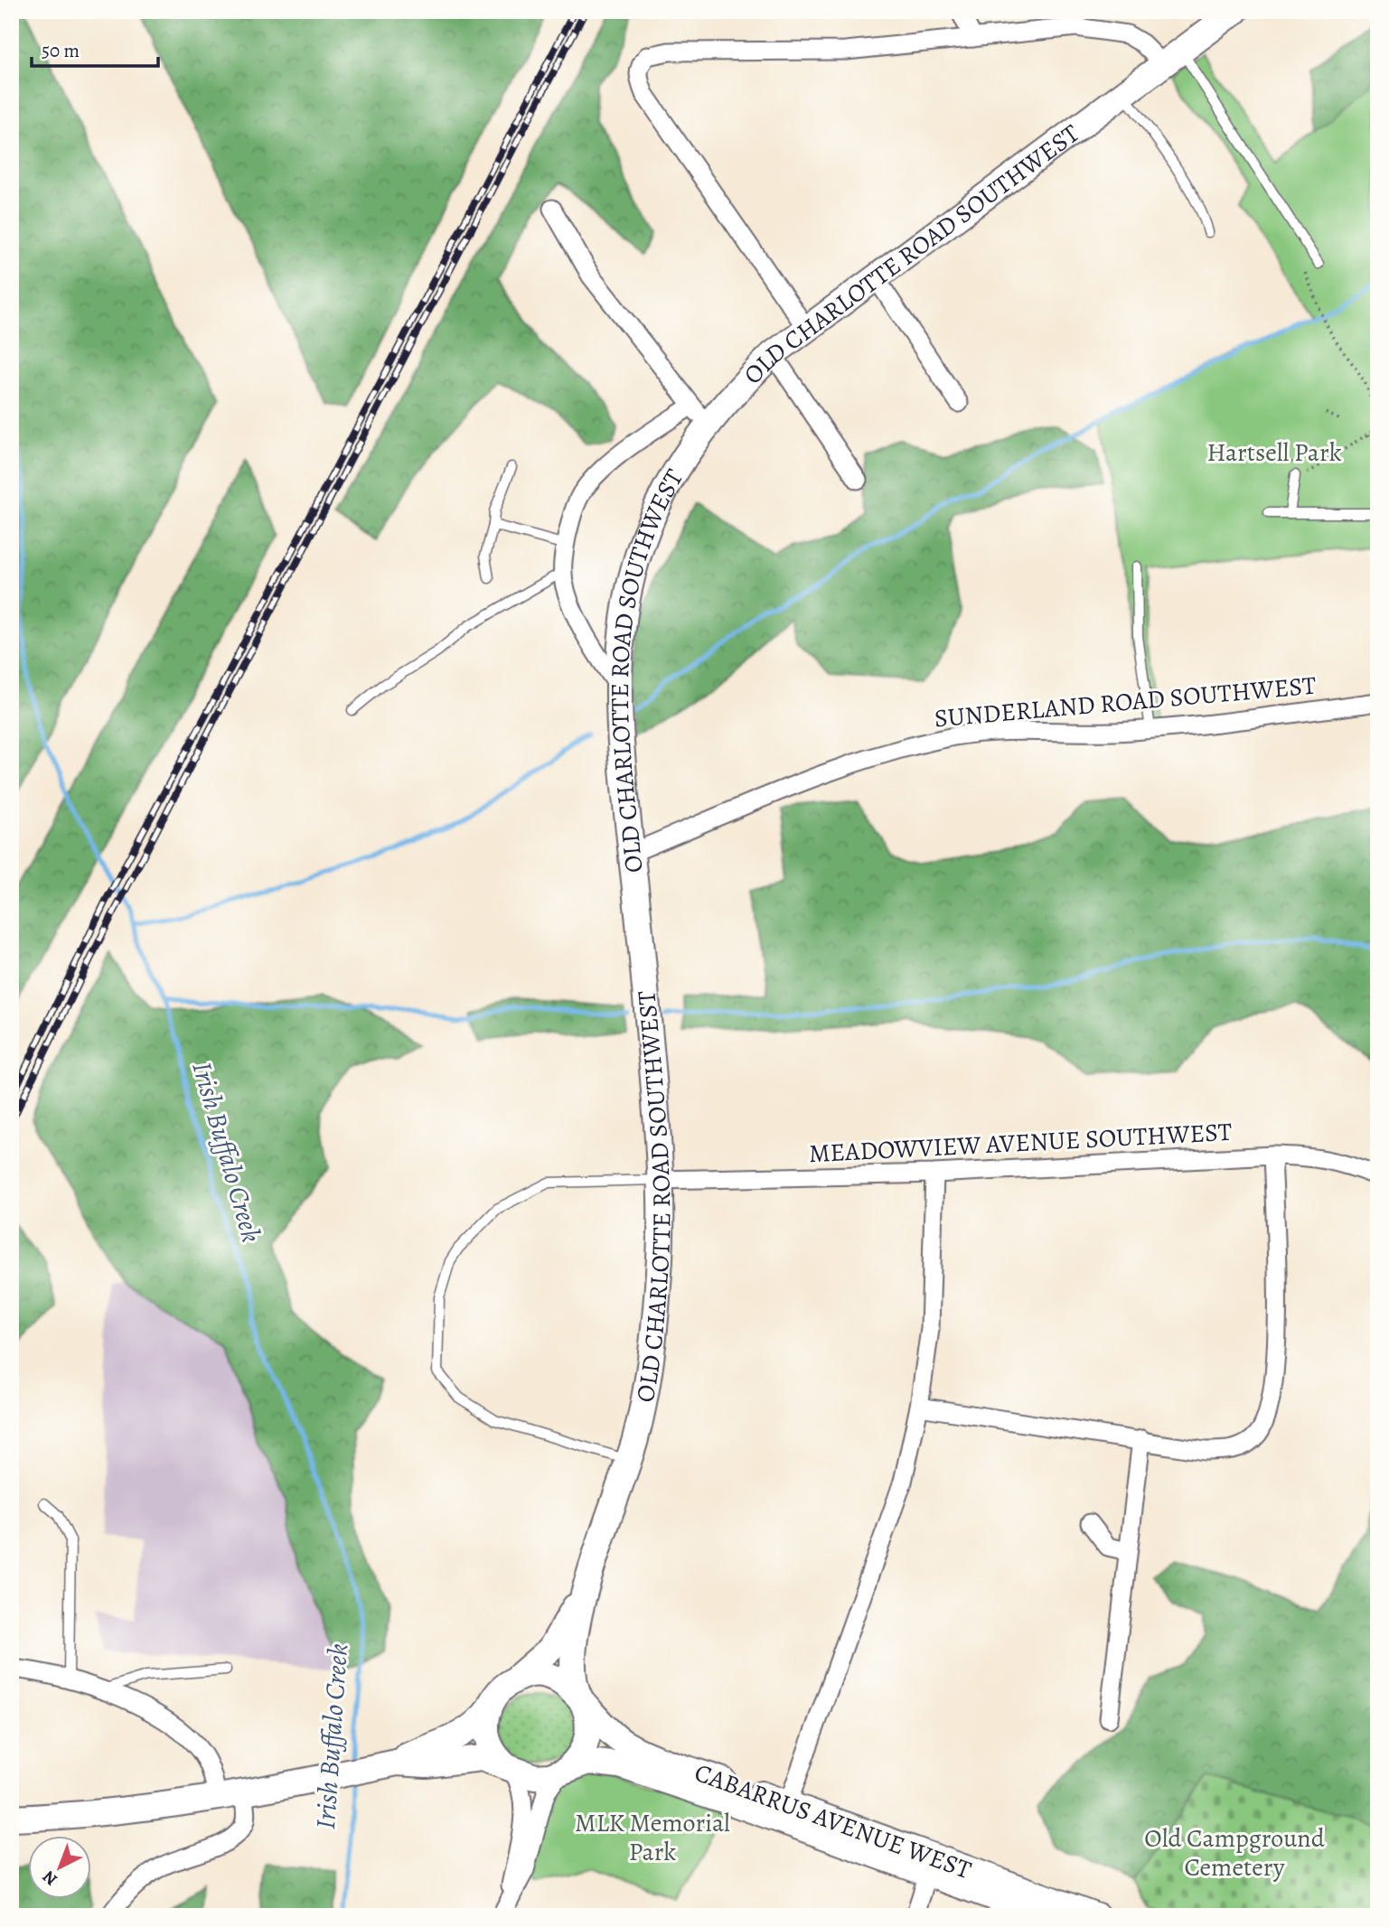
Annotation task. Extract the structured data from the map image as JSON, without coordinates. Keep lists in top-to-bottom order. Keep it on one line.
{"streets":{"street":["OLD CHARLOTTE ROAD SOUTHWEST","SUNDERLAND ROAD SOUTHWEST","MEADOWVIEW AVENUE SOUTHWEST","CABARRUS AVENUE WEST"]},"crossings":[["OLD CHARLOTTE ROAD SOUTHWEST","SUNDERLAND ROAD SOUTHWEST"],["OLD CHARLOTTE ROAD SOUTHWEST","MEADOWVIEW AVENUE SOUTHWEST"],["OLD CHARLOTTE ROAD SOUTHWEST","CABARRUS AVENUE WEST"]],"water":["Irish Buffalo Creek"],"parks":["Hartsell Park","MLK Memorial Park","Old Campground Cemetery"],"scale_bar":"50 m","north":"bottom left"}
